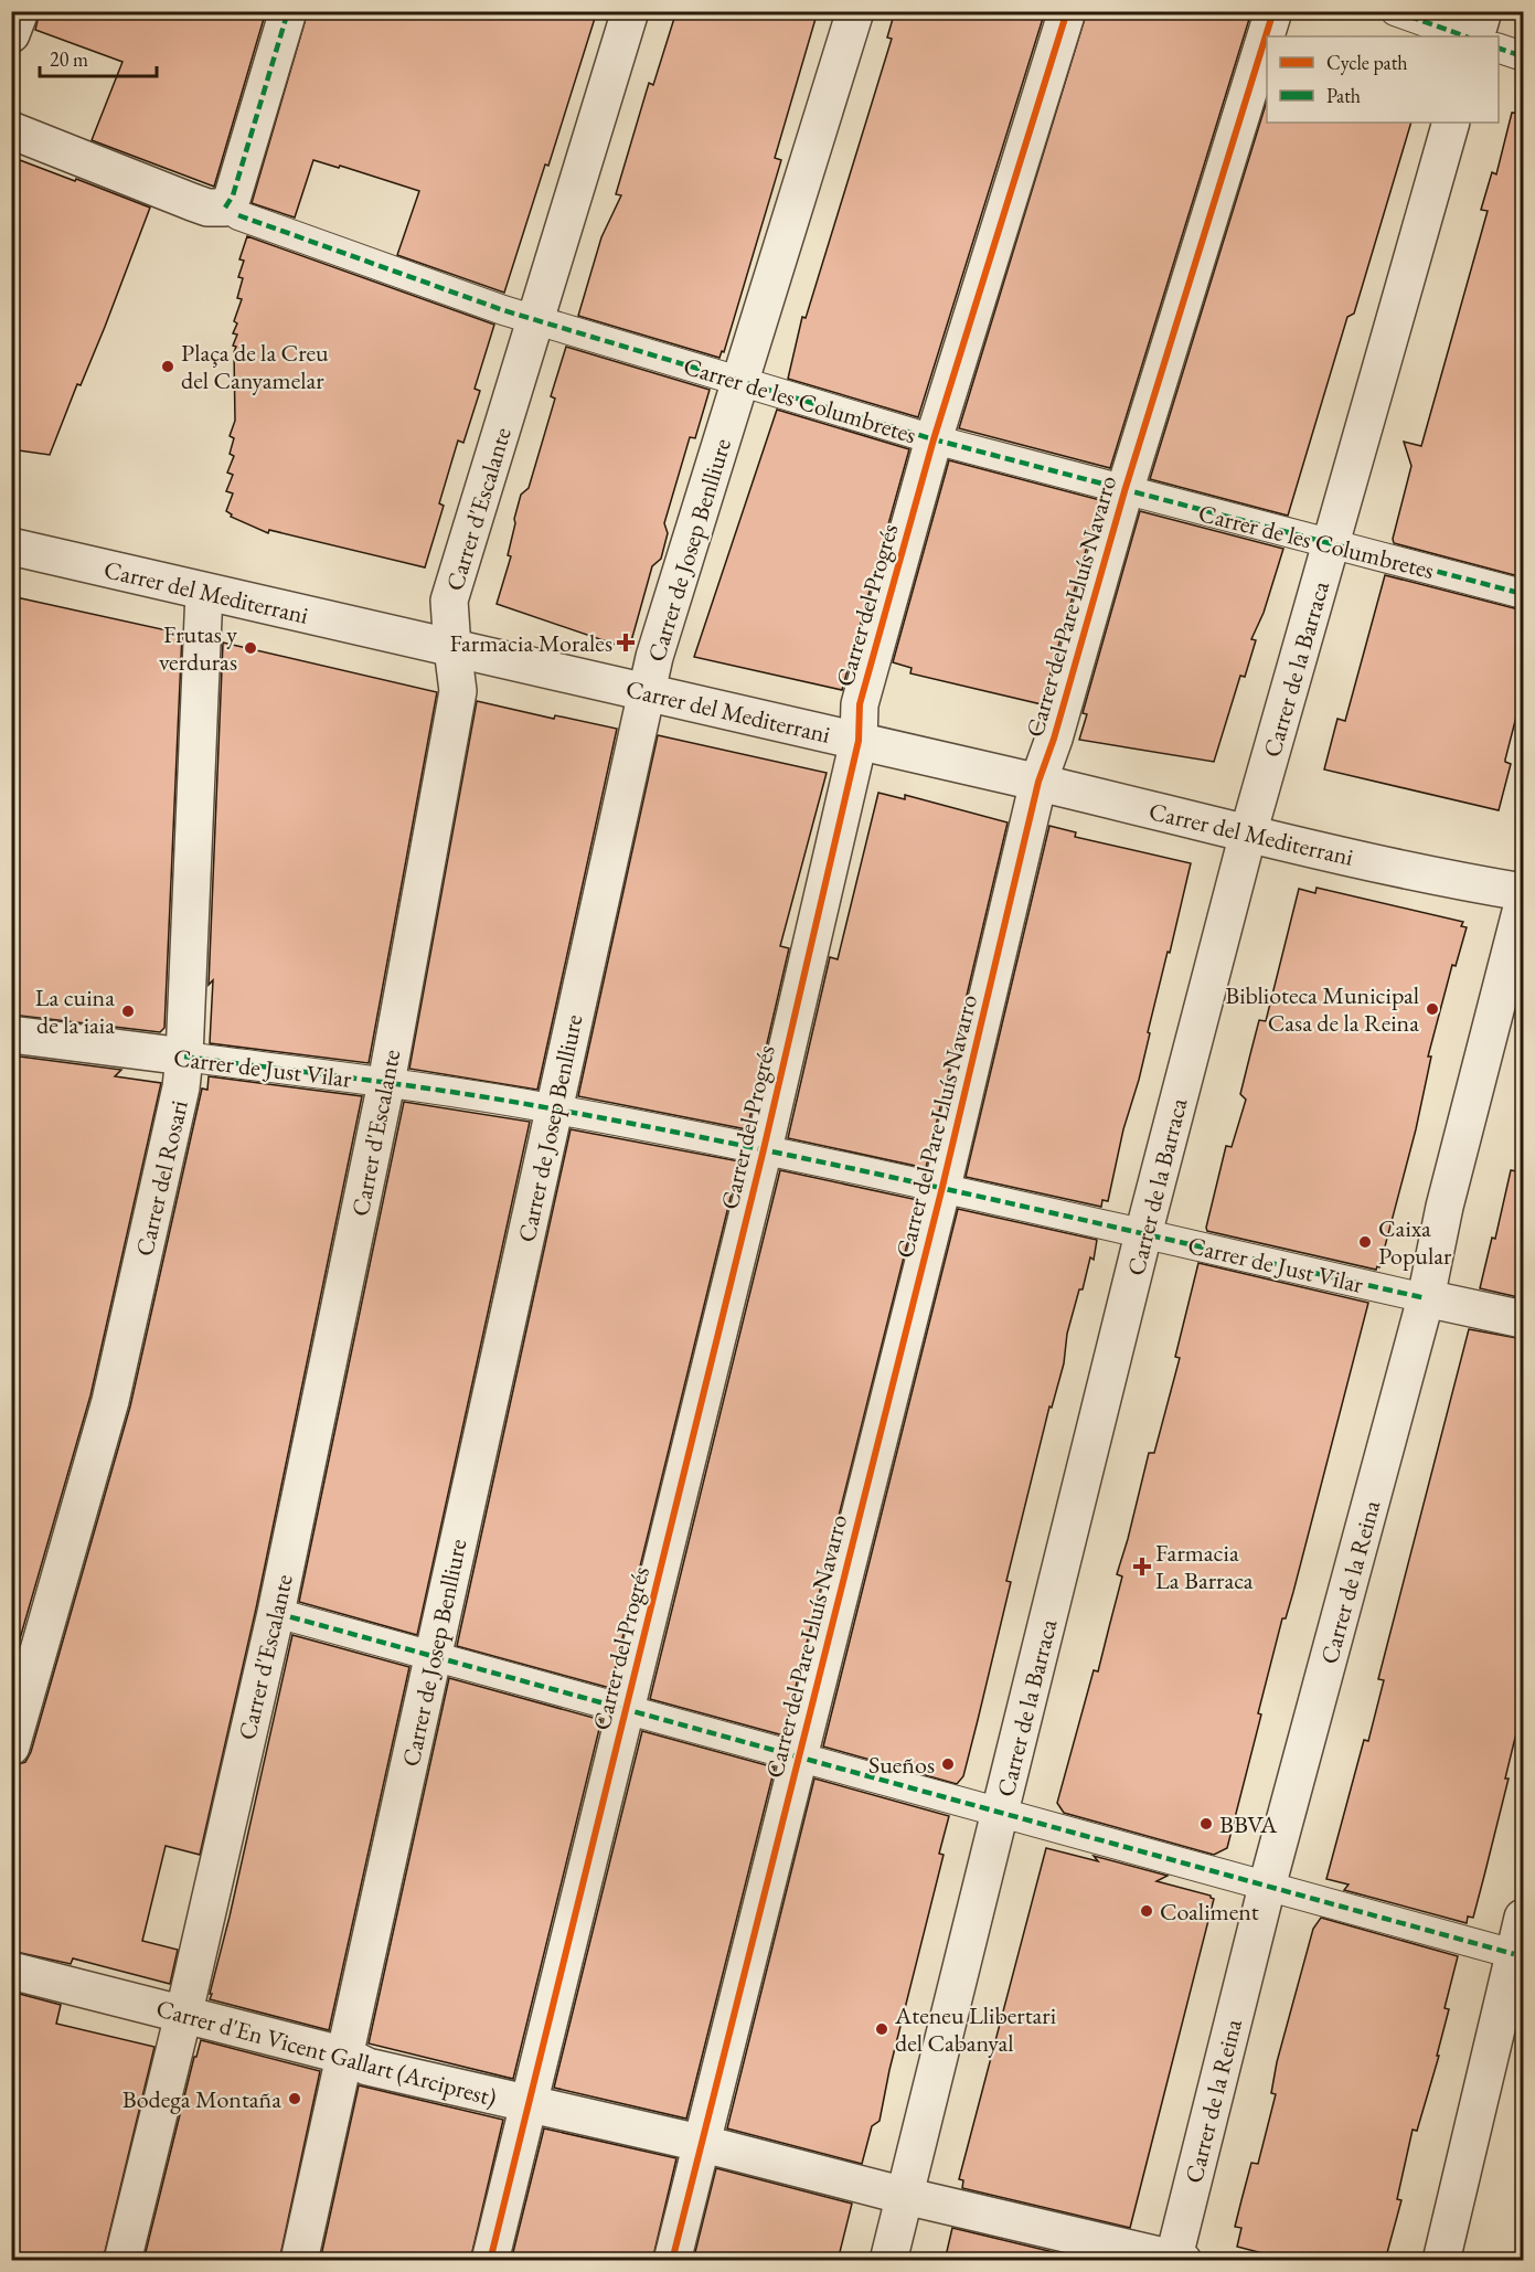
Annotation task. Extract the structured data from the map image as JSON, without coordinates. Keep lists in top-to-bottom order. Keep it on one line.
{"streets":{"street":["Carrer de les Columbretes","Carrer d'Escalante","Carrer de Josep Benlliure","Carrer del Mediterrani","Carrer del Progrés","Carrer del Pare Lluís Navarro","Carrer de la Barraca","Carrer de Just Vilar","Carrer del Rosari","Carrer de la Reina","Carrer d'En Vicent Gallart (Arciprest)"]},"crossings":[["Carrer de les Columbretes","Carrer d'Escalante"],["Carrer de les Columbretes","Carrer de Josep Benlliure"],["Carrer de les Columbretes","Carrer del Progrés"],["Carrer de les Columbretes","Carrer del Pare Lluís Navarro"],["Carrer de les Columbretes","Carrer de la Barraca"],["Carrer d'Escalante","Carrer del Mediterrani"],["Carrer d'Escalante","Carrer de Just Vilar"],["Carrer d'Escalante","Carrer d'En Vicent Gallart (Arciprest)"],["Carrer de Josep Benlliure","Carrer del Mediterrani"],["Carrer de Josep Benlliure","Carrer de Just Vilar"],["Carrer de Josep Benlliure","Carrer d'En Vicent Gallart (Arciprest)"],["Carrer del Mediterrani","Carrer del Progrés"],["Carrer del Mediterrani","Carrer del Pare Lluís Navarro"],["Carrer del Mediterrani","Carrer de la Barraca"],["Carrer del Mediterrani","Carrer del Rosari"],["Carrer del Progrés","Carrer de Just Vilar"],["Carrer del Progrés","Carrer d'En Vicent Gallart (Arciprest)"],["Carrer del Pare Lluís Navarro","Carrer de Just Vilar"],["Carrer del Pare Lluís Navarro","Carrer d'En Vicent Gallart (Arciprest)"],["Carrer de la Barraca","Carrer de Just Vilar"],["Carrer de la Barraca","Carrer d'En Vicent Gallart (Arciprest)"],["Carrer de Just Vilar","Carrer del Rosari"],["Carrer de Just Vilar","Carrer de la Reina"],["Carrer de la Reina","Carrer d'En Vicent Gallart (Arciprest)"]],"places":{"other":["Plaça de la Creu del Canyamelar","Frutas y verduras","Biblioteca Municipal Casa de la Reina","La cuina de la iaia","Caixa Popular","Sueños","BBVA","Coaliment","Ateneu Llibertari del Cabanyal","Bodega Montaña"],"health":["Farmacia Morales","Farmacia La Barraca"]},"legend":["Cycle path","Path"],"scale_bar":"20 m"}
